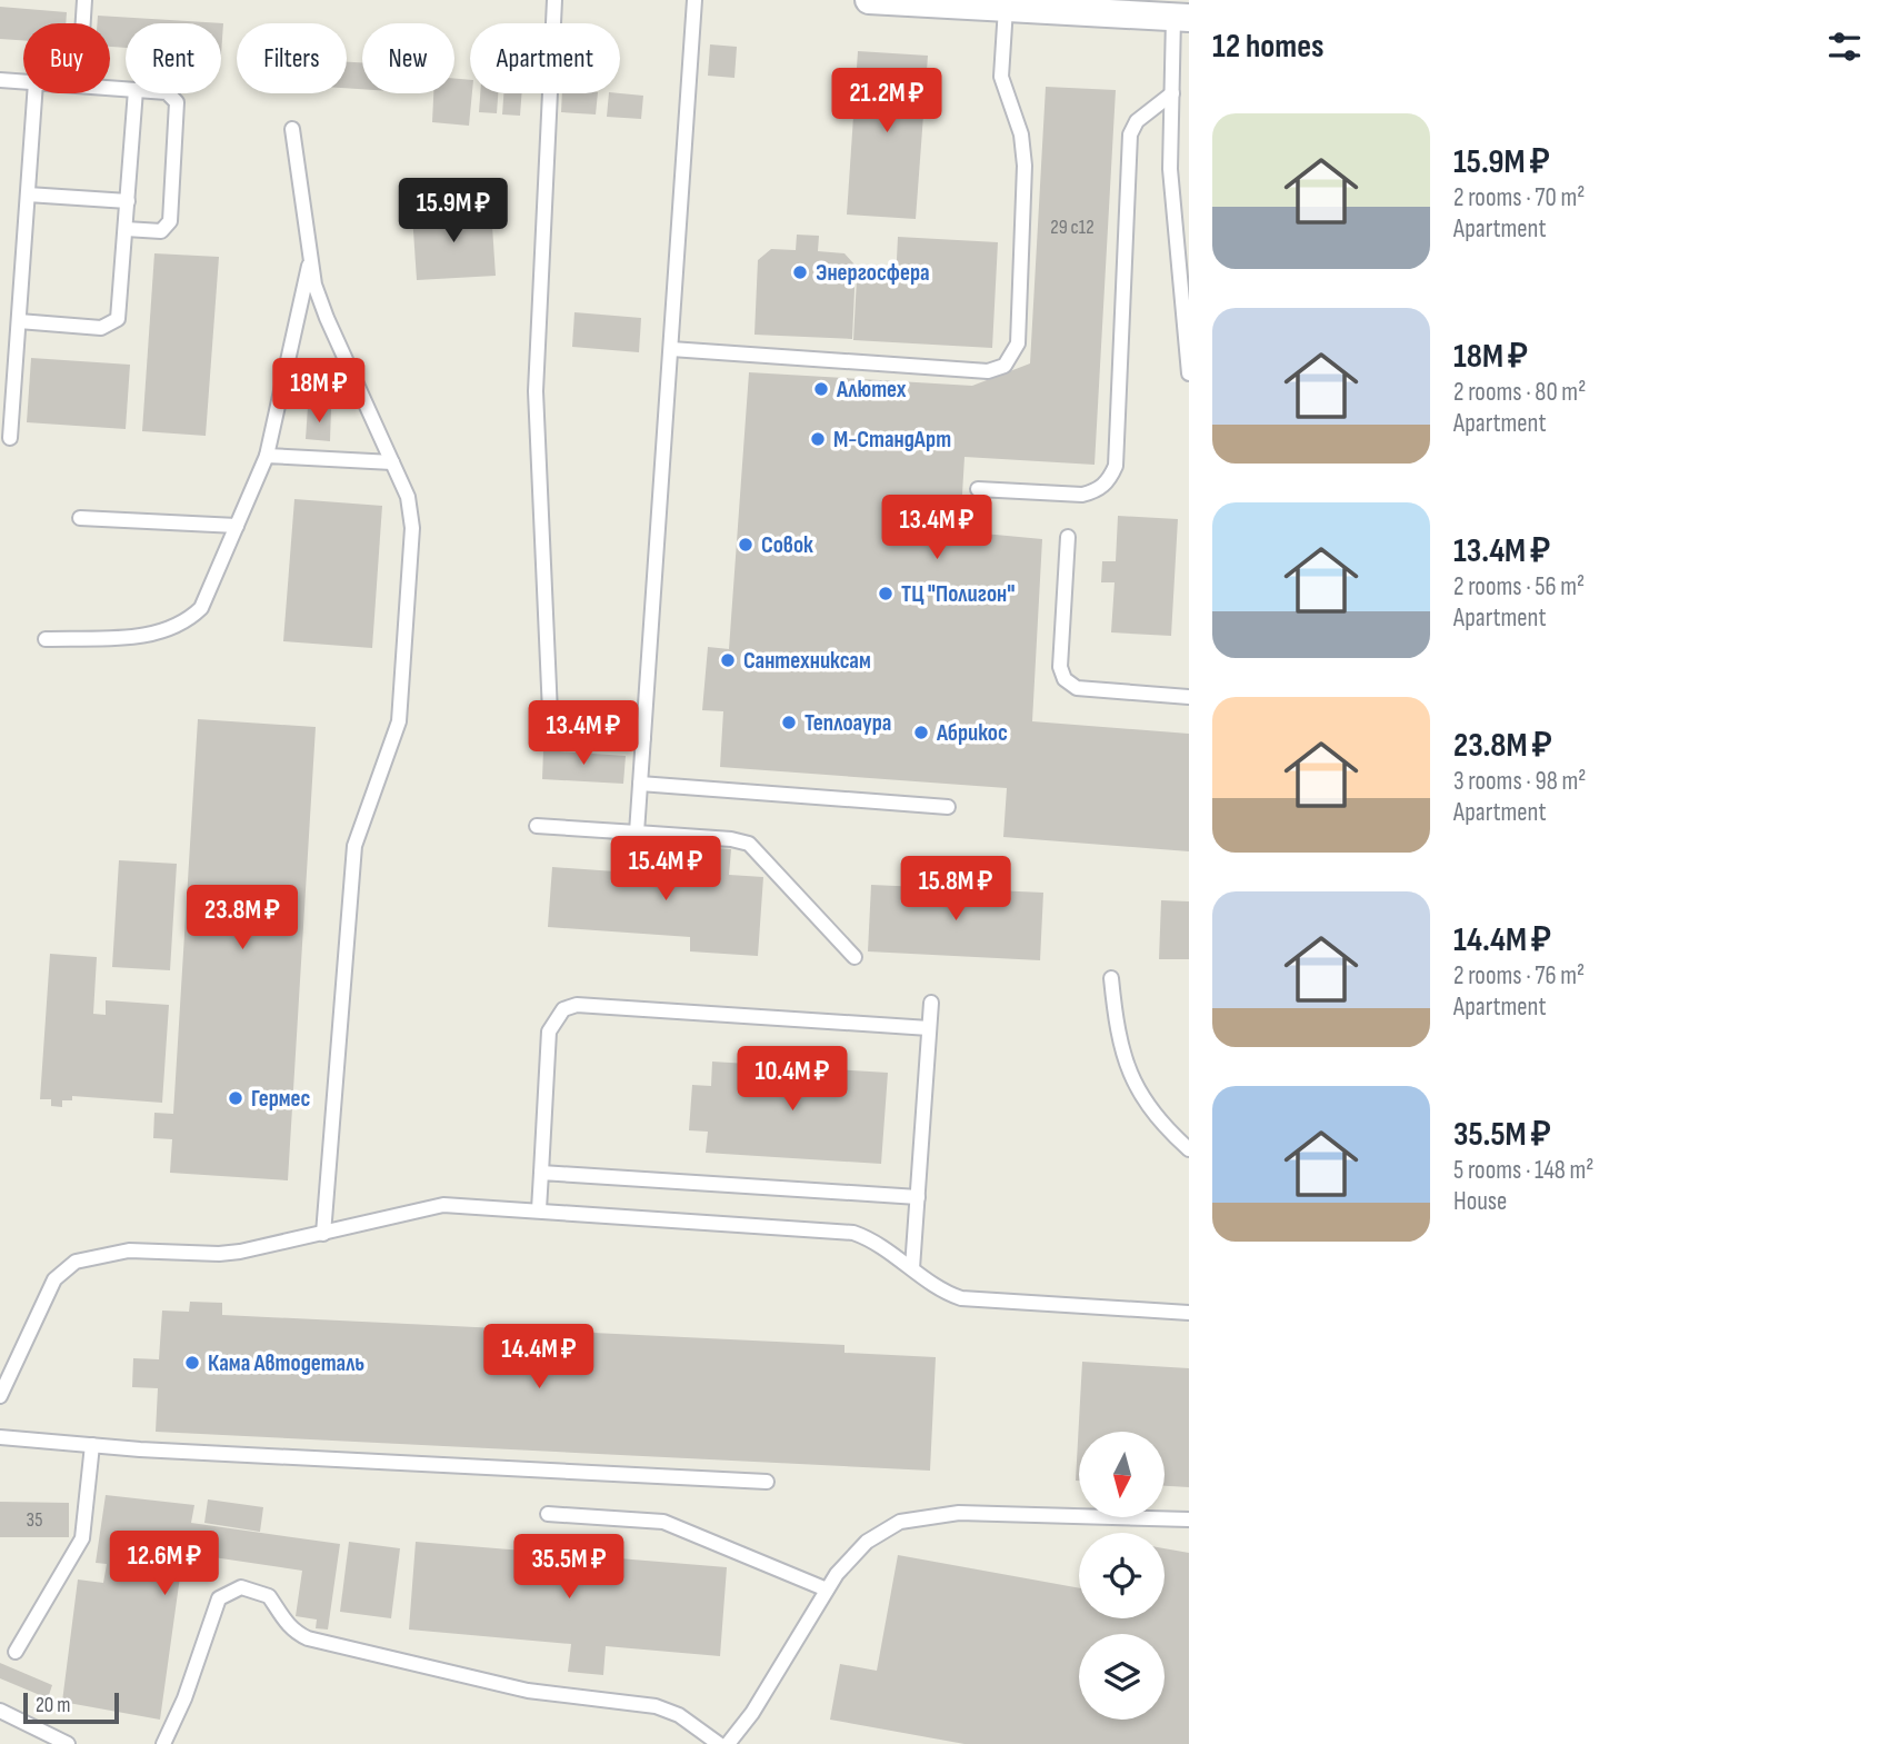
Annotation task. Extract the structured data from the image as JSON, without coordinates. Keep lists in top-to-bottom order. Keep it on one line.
{"places":["Энергосфера","Алютех","М-СтандАрт","Совок","ТЦ \"Полигон\"","Сантехниксам","Теплоаура","Абрикос","Гермес","Кама Автодеталь"],"house_numbers":["29 с12","35"],"scale_bar":"20 m","north":"bottom","page":{"heading":"12 homes","chip":["Buy","Rent","Filters","New","Apartment"],"price":["21.2M ₽","15.9M ₽","18M ₽","13.4M ₽","13.4M ₽","15.4M ₽","15.8M ₽","23.8M ₽","10.4M ₽","14.4M ₽","12.6M ₽","35.5M ₽"],"list":[{"name":"15.9M ₽","note":"2 rooms · 70 m² · Apartment"},{"name":"18M ₽","note":"2 rooms · 80 m² · Apartment"},{"name":"13.4M ₽","note":"2 rooms · 56 m² · Apartment"},{"name":"23.8M ₽","note":"3 rooms · 98 m² · Apartment"},{"name":"14.4M ₽","note":"2 rooms · 76 m² · Apartment"},{"name":"35.5M ₽","note":"5 rooms · 148 m² · House"}],"scale":"20 m"}}
